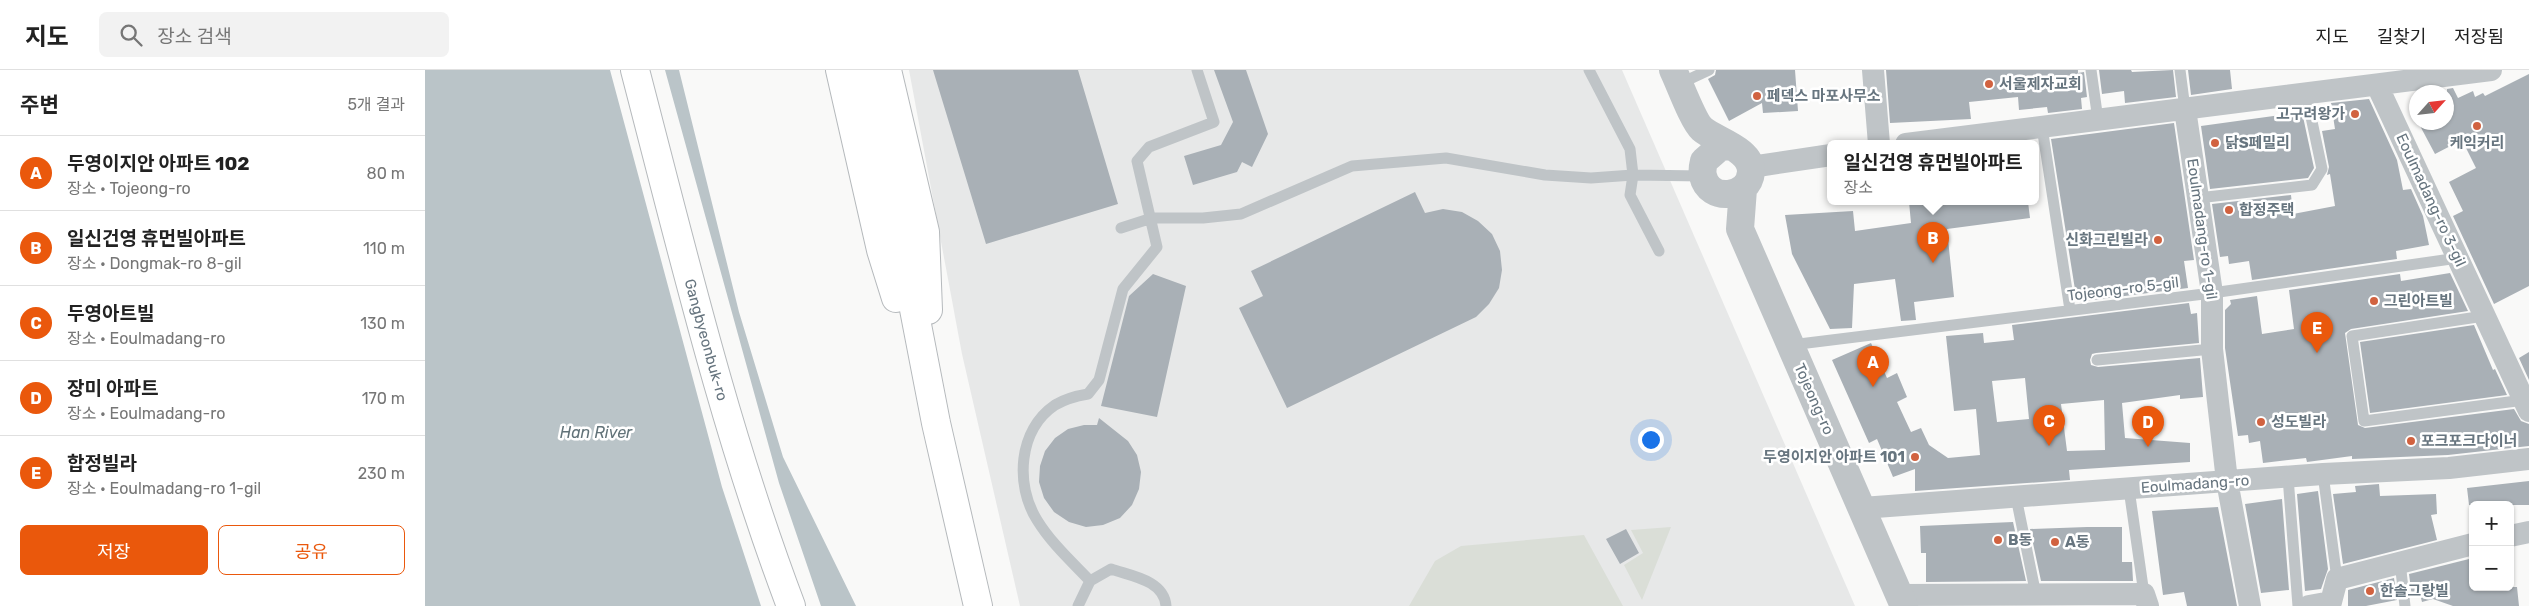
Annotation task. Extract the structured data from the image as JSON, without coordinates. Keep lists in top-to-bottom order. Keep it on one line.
{"streets":{"highway":["Gangbyeonbuk-ro"],"street":["Eoulmadang-ro 3-gil","Eoulmadang-ro 1-gil","Tojeong-ro","Eoulmadang-ro"],"lane":["Tojeong-ro 5-gil"]},"crossings":[["Eoulmadang-ro 3-gil","Tojeong-ro 5-gil"],["Eoulmadang-ro 1-gil","Tojeong-ro 5-gil"],["Eoulmadang-ro 1-gil","Eoulmadang-ro"],["Tojeong-ro 5-gil","Tojeong-ro"],["Tojeong-ro","Eoulmadang-ro"]],"water":["Han River"],"places":["서울제자교회","페덱스 마포사무소","고구려왕가","케익커리","닭S페밀리","합정주택","신화그린빌라","그린아트빌","성도빌라","포크포크다이너","두영이지안 아파트 101","B동","A동","한솔그랑빌"],"north":"top right","page":{"header":"지도","search":"장소 검색","nav":["지도","길찾기","저장됨"],"heading":["주변","5개 결과"],"list":[{"mark":"A","name":"두영이지안 아파트 102","note":"장소 · Tojeong-ro","value":"80 m"},{"mark":"B","name":"일신건영 휴먼빌아파트","note":"장소 · Dongmak-ro 8-gil","value":"110 m"},{"mark":"C","name":"두영아트빌","note":"장소 · Eoulmadang-ro","value":"130 m"},{"mark":"D","name":"장미 아파트","note":"장소 · Eoulmadang-ro","value":"170 m"},{"mark":"E","name":"합정빌라","note":"장소 · Eoulmadang-ro 1-gil","value":"230 m"}],"popup":["일신건영 휴먼빌아파트","장소"],"pins":["B","E","A","C","D"],"map_buttons":["+","−"],"buttons":["저장","공유"]}}
